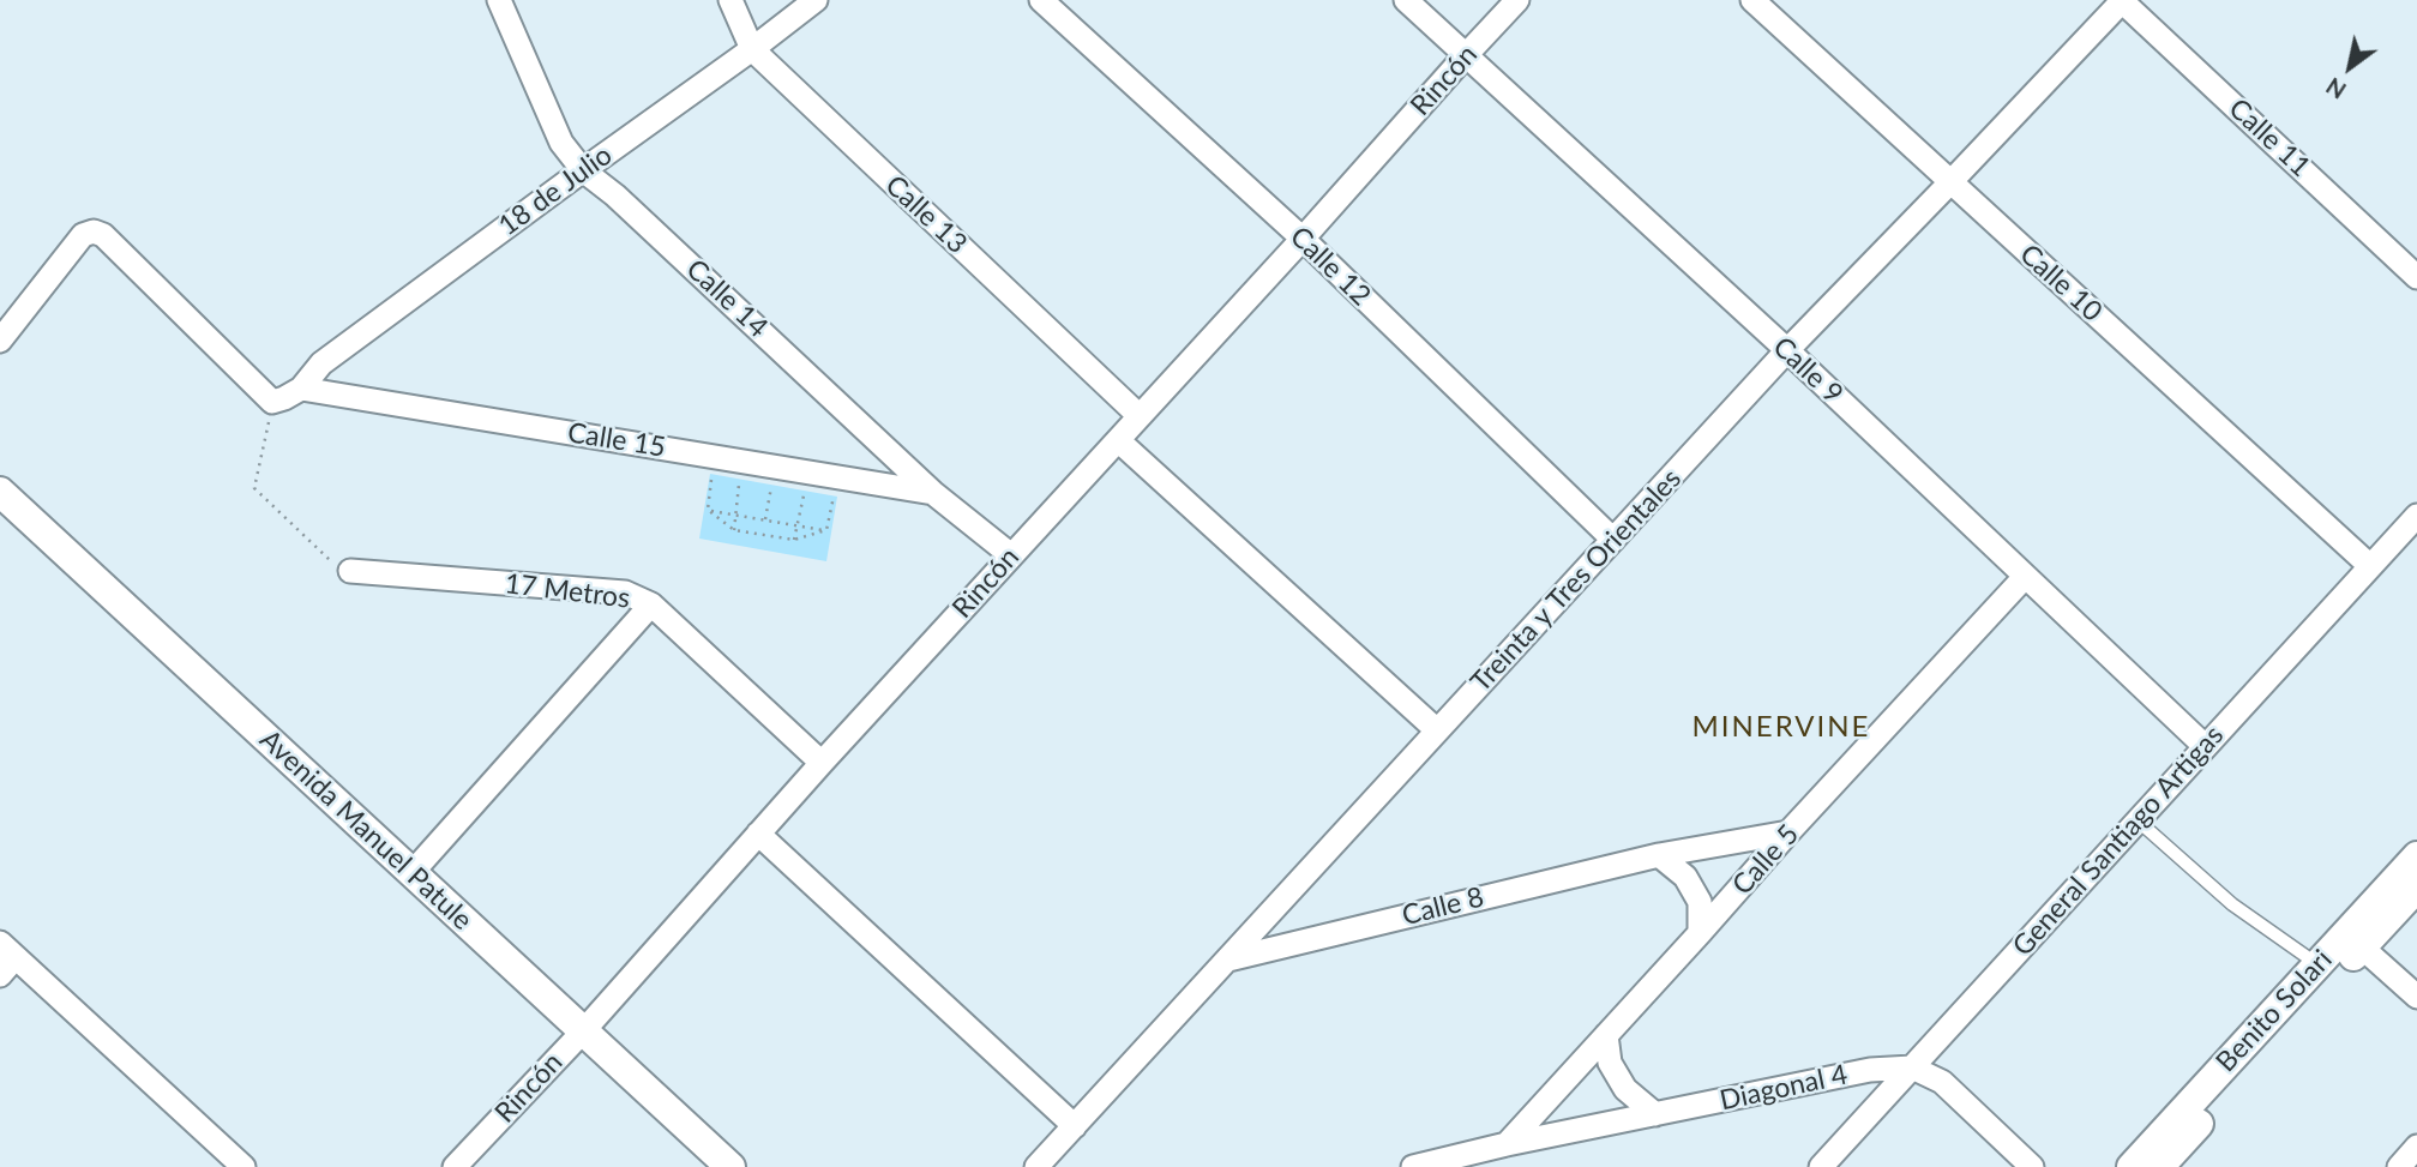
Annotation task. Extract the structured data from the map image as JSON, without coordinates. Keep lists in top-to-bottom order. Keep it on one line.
{"streets":{"street":["Rincón","Calle 11","18 de Julio","Calle 13","Calle 12","Calle 10","Calle 14","Calle 9","Calle 15","Treinta y Tres Orientales","17 Metros","Avenida Manuel Patule","General Santiago Artigas","Calle 5","Calle 8","Benito Solari","Diagonal 4"]},"crossings":[["Rincón","Calle 13"],["Rincón","Calle 12"],["Rincón","Calle 14"],["Rincón","Calle 9"],["Rincón","17 Metros"],["Rincón","Avenida Manuel Patule"],["Calle 11","Treinta y Tres Orientales"],["18 de Julio","Calle 13"],["18 de Julio","Calle 14"],["18 de Julio","Calle 15"],["Calle 12","Treinta y Tres Orientales"],["Calle 10","Treinta y Tres Orientales"],["Calle 10","General Santiago Artigas"],["Calle 14","Calle 15"],["Calle 9","Treinta y Tres Orientales"],["Calle 9","General Santiago Artigas"],["Calle 9","Calle 5"],["Treinta y Tres Orientales","Calle 8"],["General Santiago Artigas","Diagonal 4"],["Calle 5","Calle 8"],["Calle 5","Diagonal 4"]],"districts":["MINERVINE"],"north":"bottom left"}
